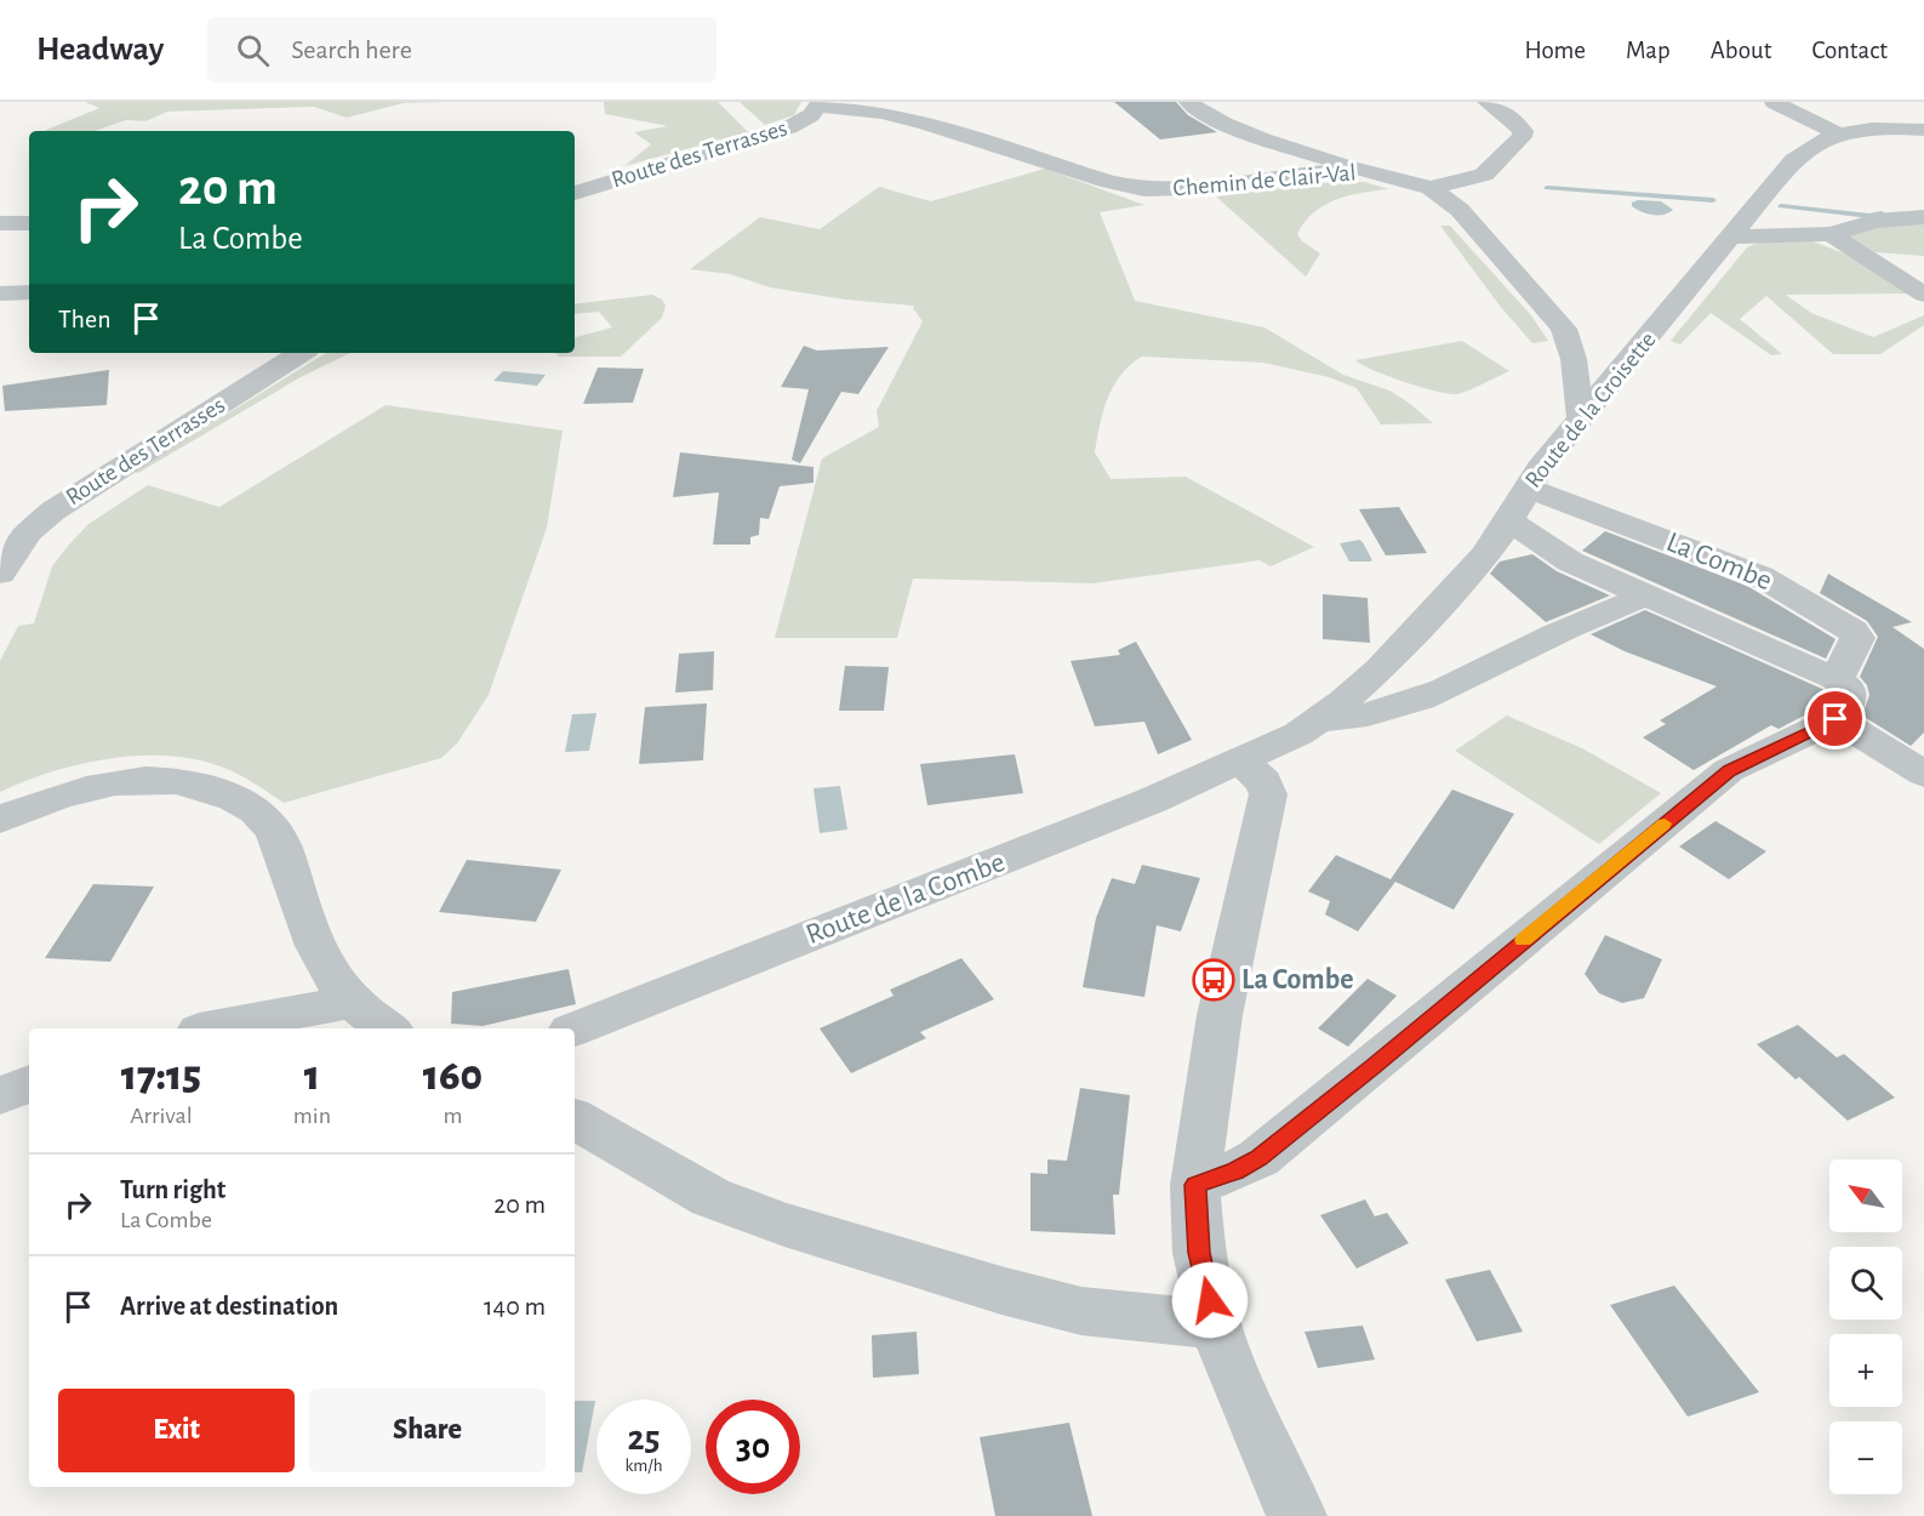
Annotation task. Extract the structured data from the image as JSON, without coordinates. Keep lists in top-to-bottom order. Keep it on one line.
{"streets":{"street":["Route des Terrasses","Chemin de Clair-Val","Route de la Croisette","La Combe","Route de la Combe"]},"crossings":[["Route des Terrasses","Chemin de Clair-Val"],["Chemin de Clair-Val","Route de la Croisette"],["Route de la Croisette","La Combe"],["Route de la Croisette","Route de la Combe"]],"places":{"bus stop":["La Combe"]},"north":"top left","page":{"header":"Headway","search":"Search here","nav":["Home","Map","About","Contact"],"turn":["20 m","La Combe"],"then":"Then","eta":["17:15","Arrival","1","min","160","m"],"list":[{"name":"Turn right","note":"La Combe","value":"20 m"},{"name":"Arrive at destination","value":"140 m"}],"map_buttons":["+","−"],"buttons":["Exit","Share"],"speed":"25 km/h","limit":"30"}}
